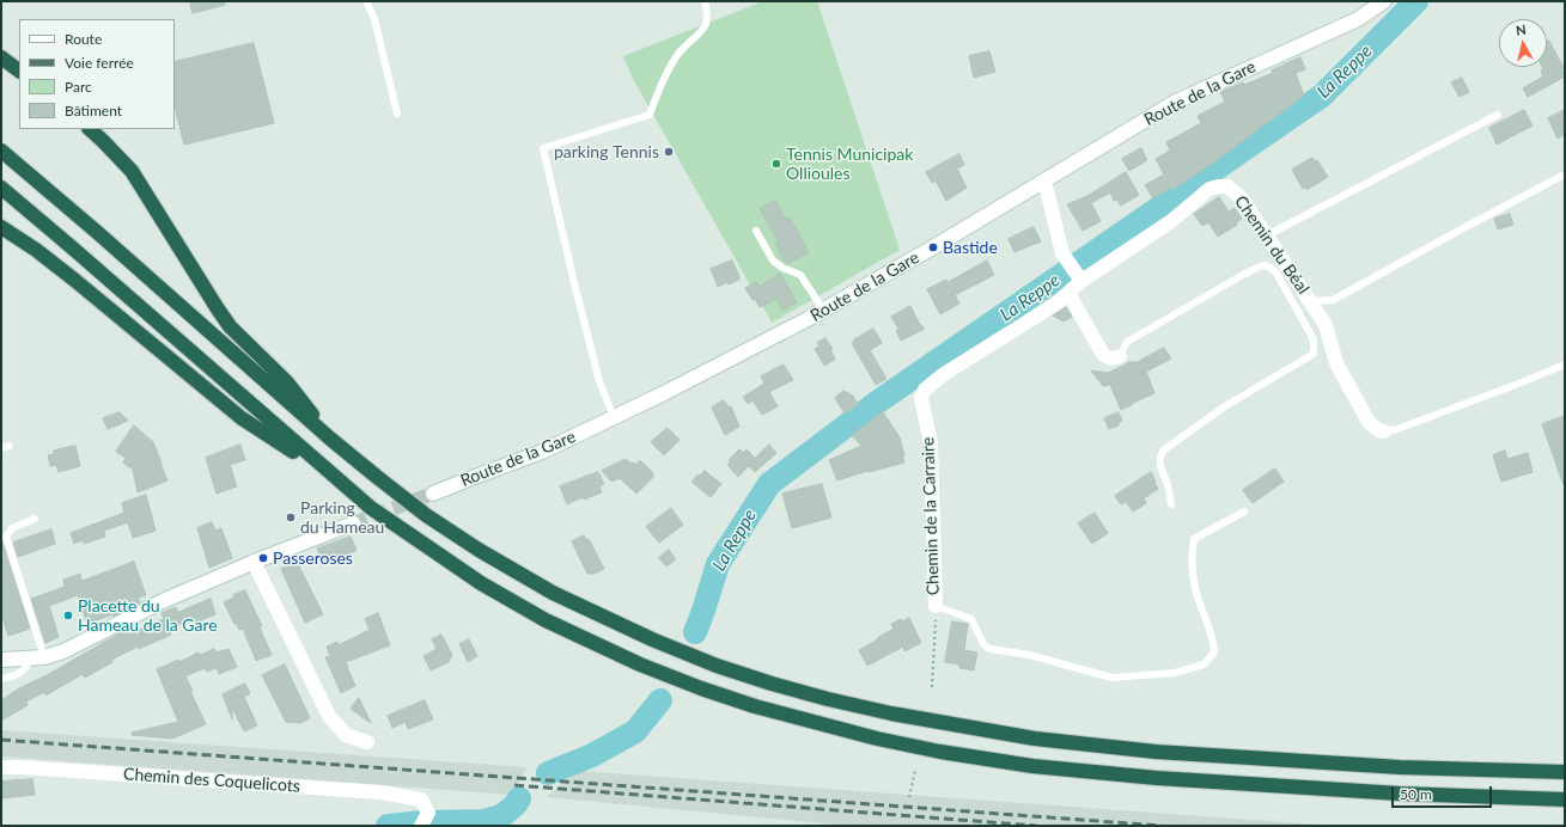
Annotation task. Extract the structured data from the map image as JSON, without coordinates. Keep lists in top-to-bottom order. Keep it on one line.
{"streets":{"street":["Route de la Gare","Chemin du Béal","Chemin de la Carraire","Chemin des Coquelicots"]},"crossings":[["Chemin du Béal","Chemin de la Carraire"]],"water":["La Reppe"],"places":["parking Tennis","Tennis Municipak Ollioules","Bastide","Parking du Hameau","Passeroses","Placette du Hameau de la Gare"],"legend":["Route","Voie ferrée","Parc","Bâtiment"],"scale_bar":"50 m","north":"top"}
